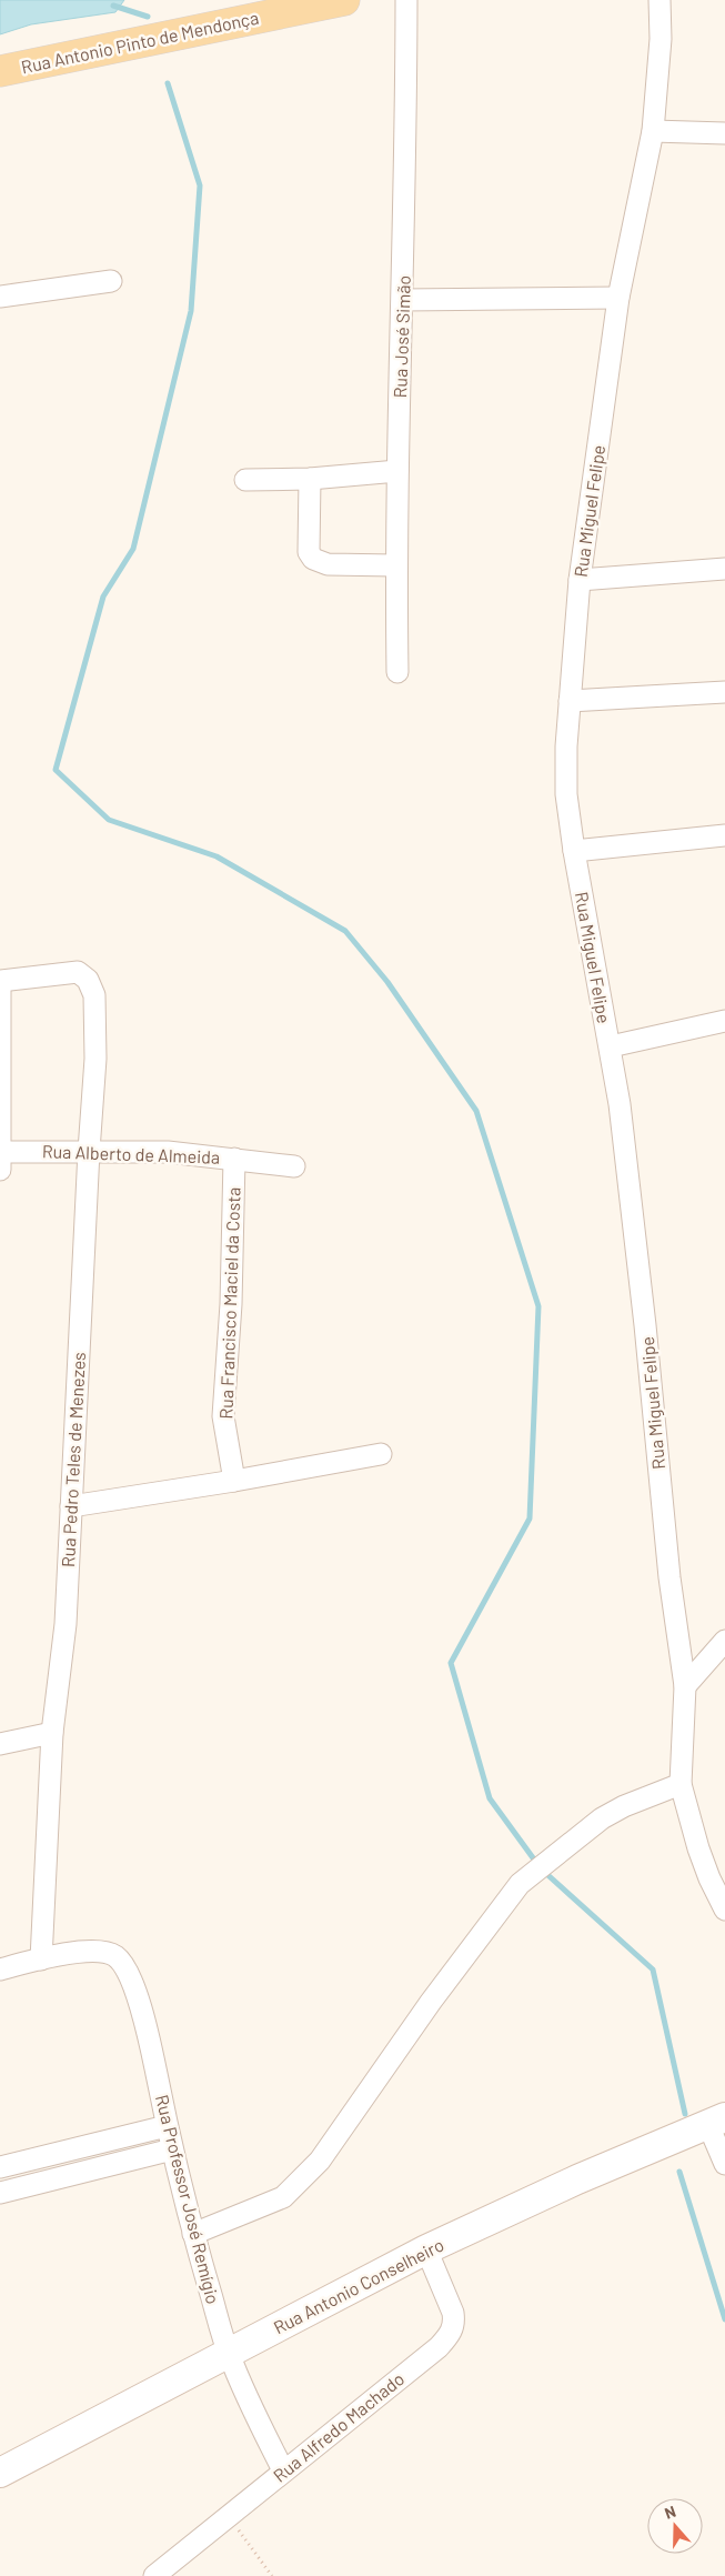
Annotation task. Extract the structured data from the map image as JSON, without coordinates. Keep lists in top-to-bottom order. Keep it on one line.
{"streets":{"main road":["Rua Antonio Pinto de Mendonça"],"street":["Rua José Simão","Rua Miguel Felipe","Rua Alberto de Almeida","Rua Francisco Maciel da Costa","Rua Pedro Teles de Menezes","Rua Professor José Remígio","Rua Antonio Conselheiro","Rua Alfredo Machado"]},"crossings":[["Rua Alberto de Almeida","Rua Francisco Maciel da Costa"],["Rua Alberto de Almeida","Rua Pedro Teles de Menezes"],["Rua Pedro Teles de Menezes","Rua Professor José Remígio"],["Rua Professor José Remígio","Rua Antonio Conselheiro"],["Rua Professor José Remígio","Rua Alfredo Machado"],["Rua Antonio Conselheiro","Rua Alfredo Machado"]],"north":"top"}
